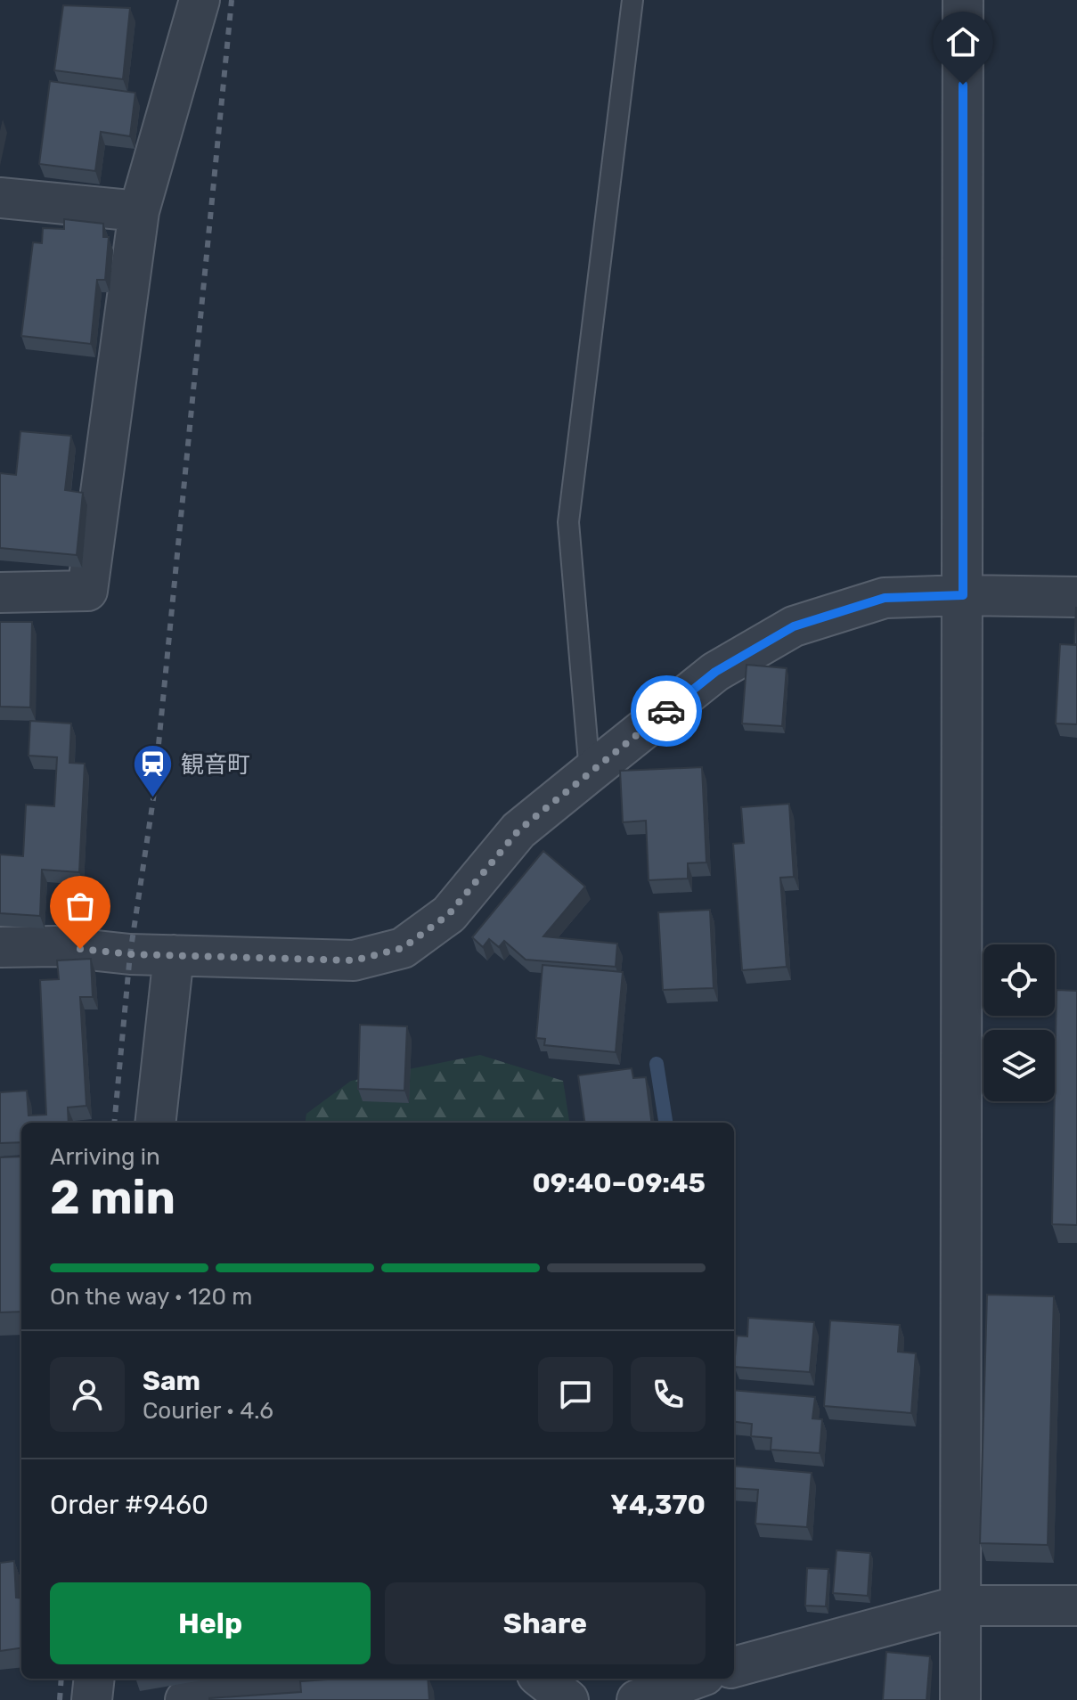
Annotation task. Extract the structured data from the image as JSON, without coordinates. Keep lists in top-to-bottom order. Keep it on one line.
{"places":{"station":["観音町"]},"page":{"heading":["2 min","Arriving in","09:40–09:45"],"panel":["Sam","Courier · 4.6","Order #9460","¥4,370"],"bar":"On the way · 120 m","buttons":["Help","Share"]}}
